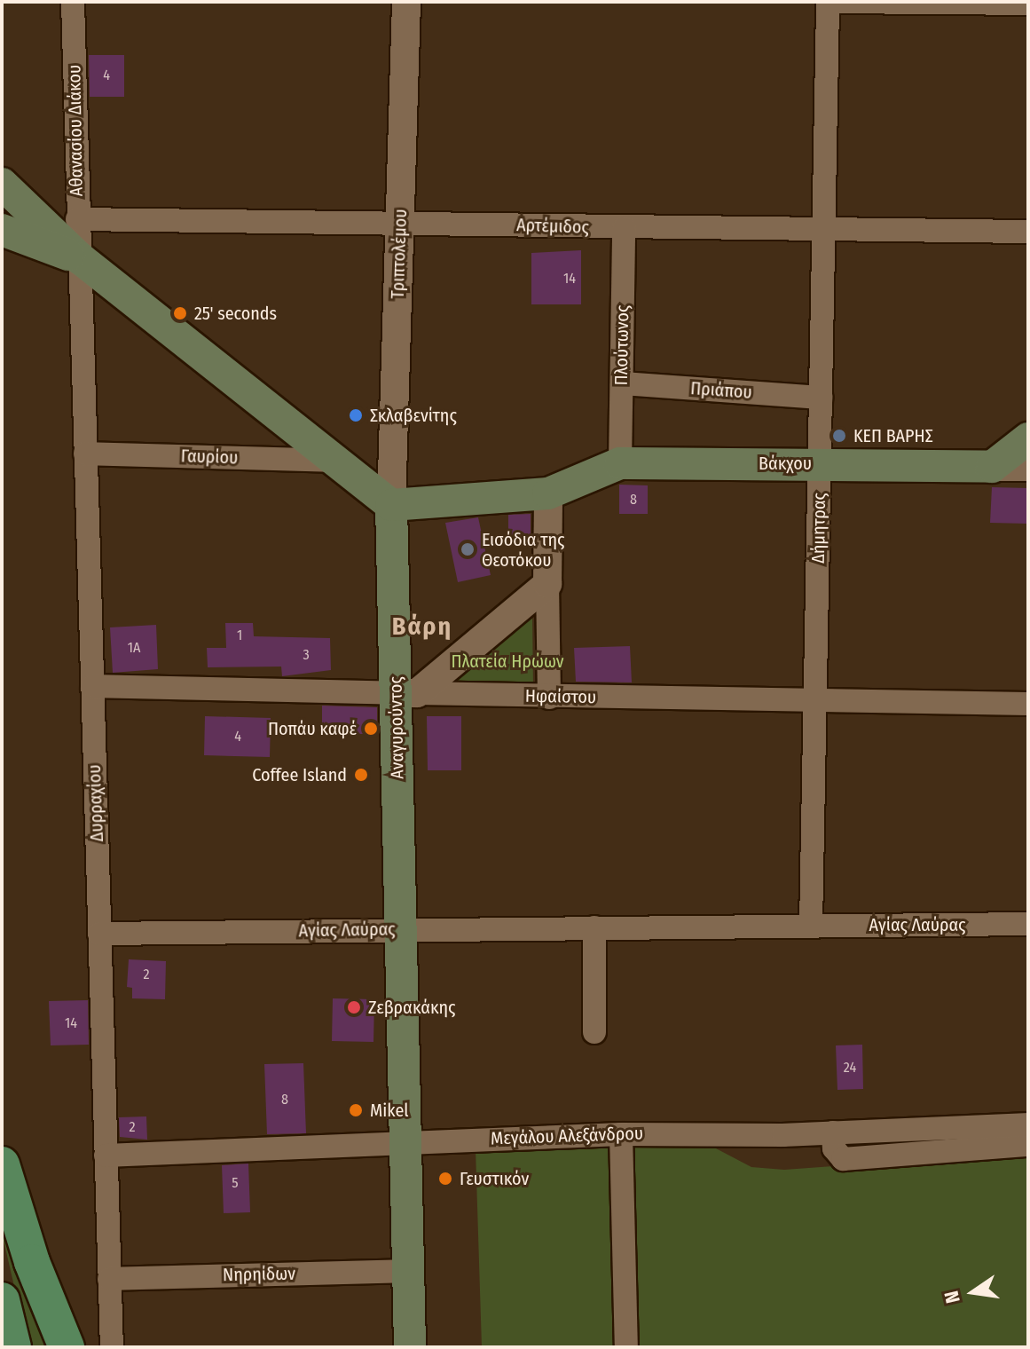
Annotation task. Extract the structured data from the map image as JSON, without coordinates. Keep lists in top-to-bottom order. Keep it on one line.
{"streets":{"main road":["Βάκχου","Αναγυρούντος"],"street":["Αθανασίου Διάκου","Αρτέμιδος","Τριπτολέμου","Πλούτωνος","Πριάπου","Γαυρίου","Δήμητρας","Ηφαίστου","Δυρραχίου","Αγίας Λαύρας","Μεγάλου Αλεξάνδρου","Νηρηίδων"]},"crossings":[["Αθανασίου Διάκου","Αρτέμιδος"],["Αθανασίου Διάκου","Δυρραχίου"],["Αρτέμιδος","Τριπτολέμου"],["Αρτέμιδος","Πλούτωνος"],["Αρτέμιδος","Δήμητρας"],["Τριπτολέμου","Βάκχου"],["Τριπτολέμου","Αναγυρούντος"],["Πλούτωνος","Πριάπου"],["Πλούτωνος","Βάκχου"],["Πριάπου","Δήμητρας"],["Γαυρίου","Δυρραχίου"],["Βάκχου","Δήμητρας"],["Βάκχου","Αναγυρούντος"],["Δήμητρας","Ηφαίστου"],["Δήμητρας","Αγίας Λαύρας"],["Ηφαίστου","Αναγυρούντος"],["Ηφαίστου","Δυρραχίου"],["Αναγυρούντος","Αγίας Λαύρας"],["Αναγυρούντος","Μεγάλου Αλεξάνδρου"],["Αναγυρούντος","Νηρηίδων"],["Δυρραχίου","Αγίας Λαύρας"],["Δυρραχίου","Μεγάλου Αλεξάνδρου"],["Δυρραχίου","Νηρηίδων"]],"districts":["Βάρη"],"parks":["Πλατεία Ηρώων"],"places":["25' seconds","Σκλαβενίτης","ΚΕΠ ΒΑΡΗΣ","Εισόδια της Θεοτόκου","Ποπάυ καφέ","Coffee Island","Ζεβρακάκης","Mikel","Γευστικόν"],"house_numbers":["4","14","8","1","1Α","3","4","2","14","24","8","2","5"],"north":"left"}
